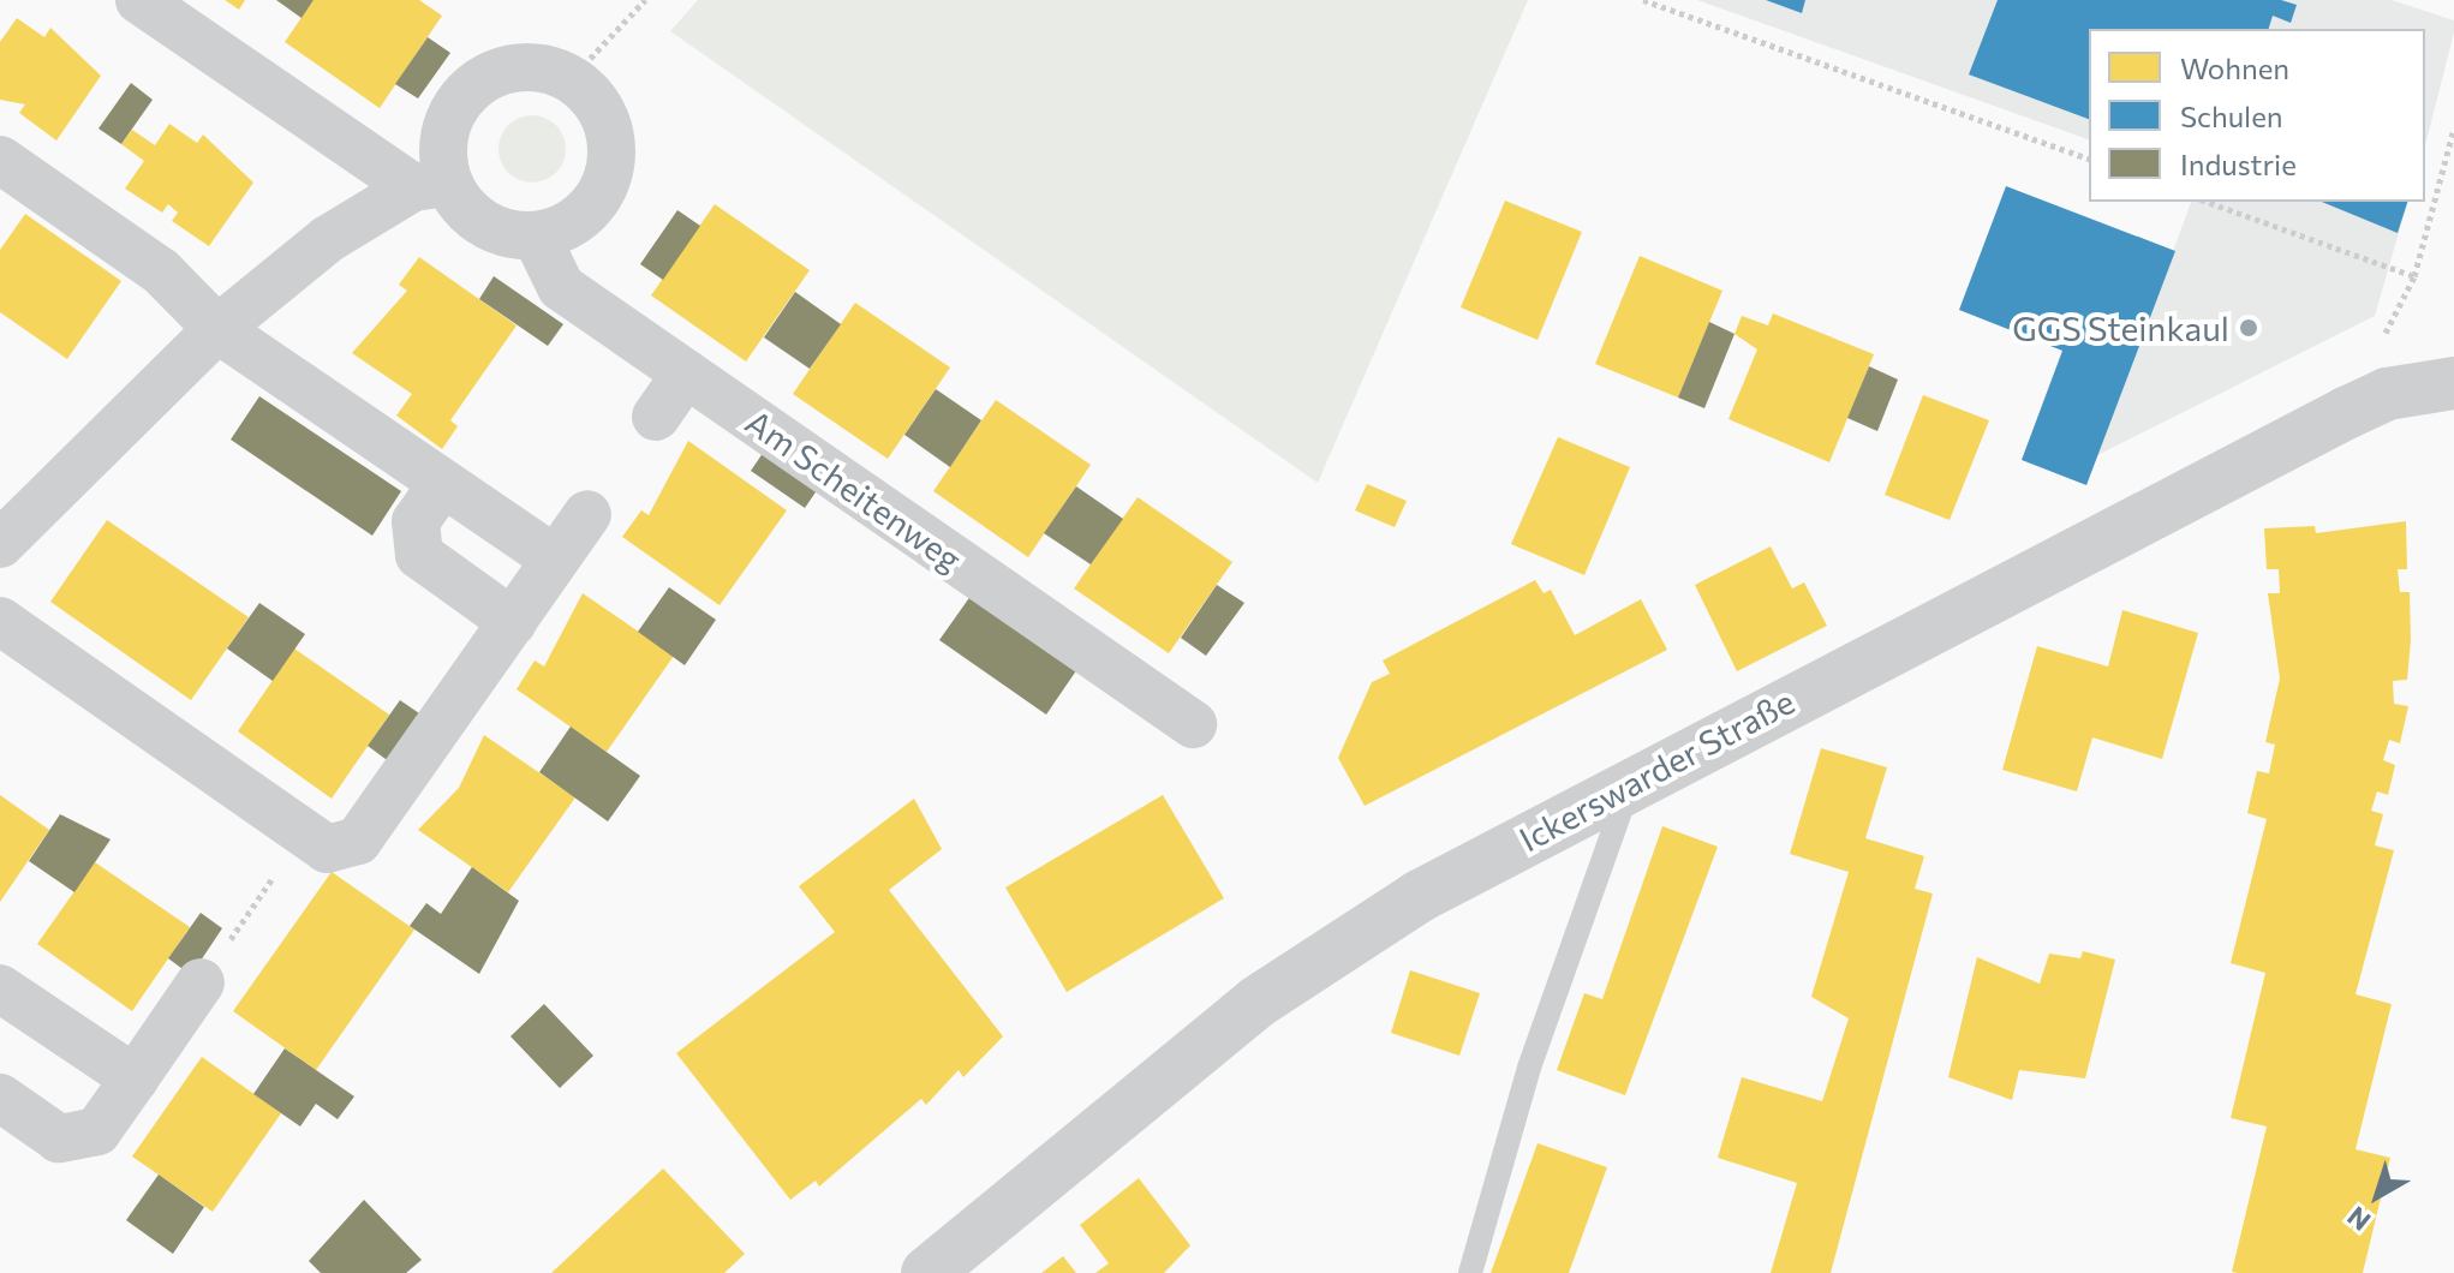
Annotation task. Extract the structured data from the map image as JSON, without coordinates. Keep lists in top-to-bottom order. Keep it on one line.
{"streets":{"street":["Am Scheitenweg","Ickerswarder Straße"]},"places":["GGS Steinkaul"],"legend":["Wohnen","Schulen","Industrie"],"north":"bottom left"}
